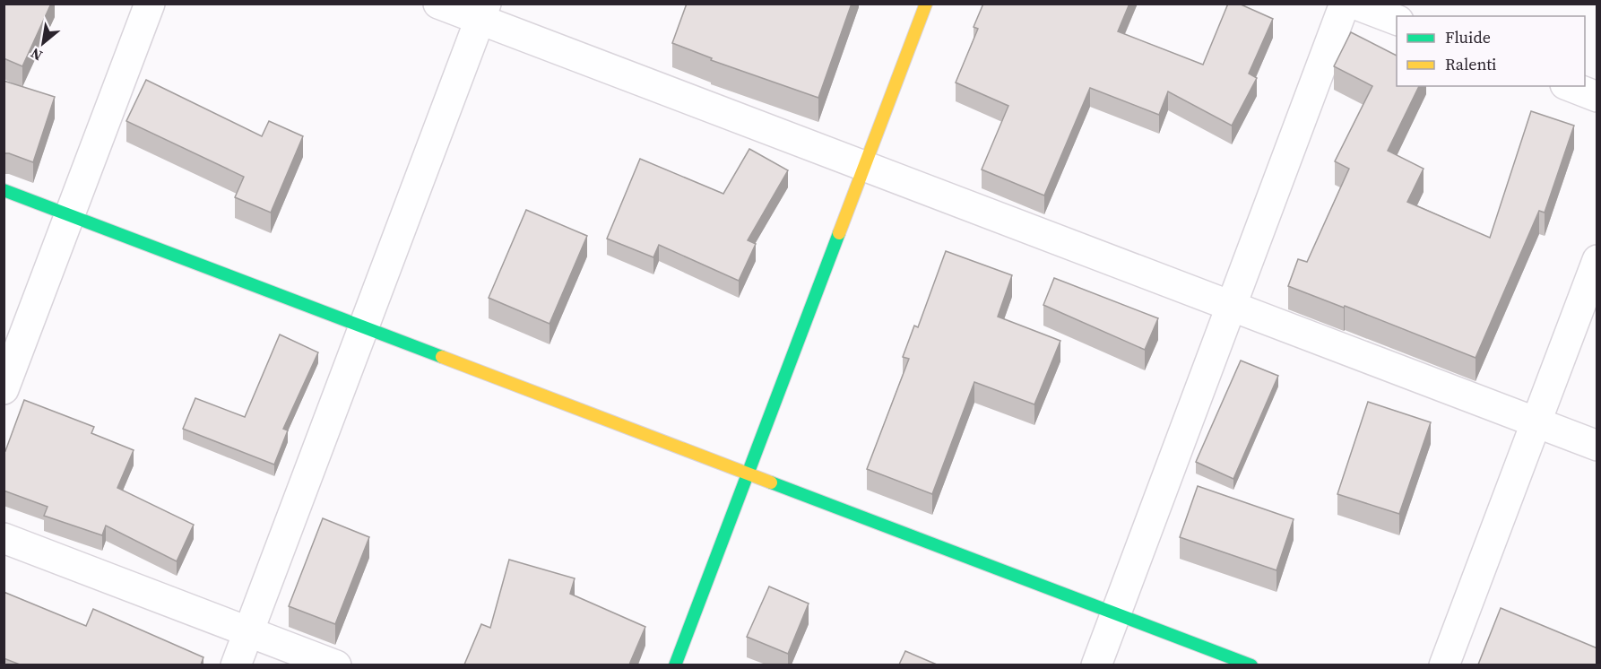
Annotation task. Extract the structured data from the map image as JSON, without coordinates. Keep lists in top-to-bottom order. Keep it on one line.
{"legend":["Fluide","Ralenti"],"north":"bottom left"}
